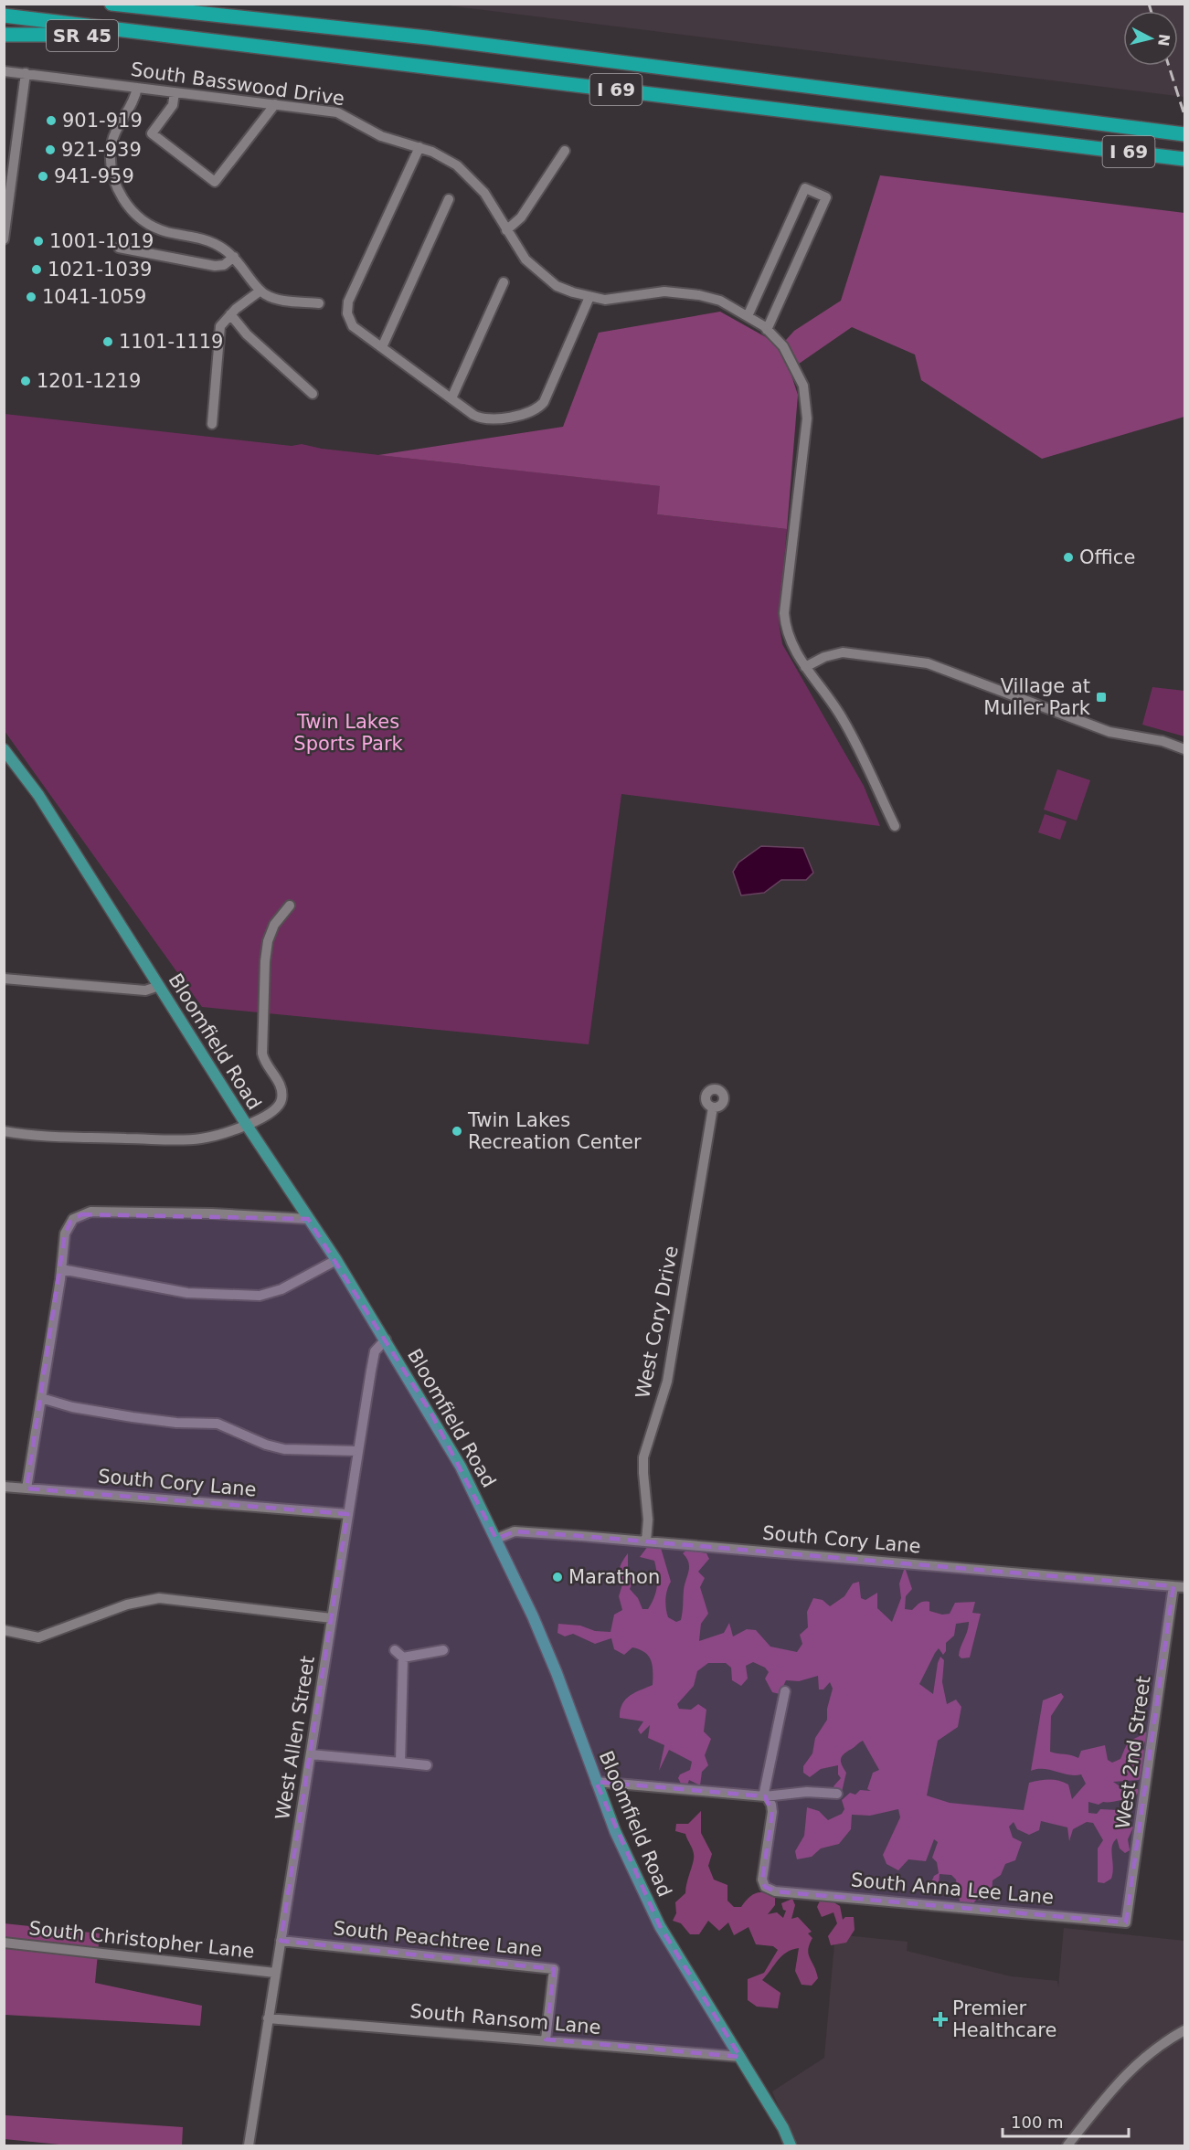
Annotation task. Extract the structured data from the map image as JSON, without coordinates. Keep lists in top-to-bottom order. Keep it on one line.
{"streets":{"highway":["SR 45","I 69"],"main road":["Bloomfield Road"],"street":["South Basswood Drive","West Cory Drive","South Cory Lane","West Allen Street","West 2nd Street","South Anna Lee Lane","South Peachtree Lane","South Christopher Lane","South Ransom Lane"]},"crossings":[["SR 45","I 69"],["Bloomfield Road","South Cory Lane"],["Bloomfield Road","West Allen Street"],["Bloomfield Road","South Ransom Lane"],["West Cory Drive","South Cory Lane"],["South Cory Lane","West Allen Street"],["South Cory Lane","West 2nd Street"],["West Allen Street","South Peachtree Lane"],["West Allen Street","South Christopher Lane"],["West Allen Street","South Ransom Lane"],["West 2nd Street","South Anna Lee Lane"],["South Peachtree Lane","South Ransom Lane"]],"parks":["Twin Lakes Sports Park"],"places":{"other":["901-919","921-939","941-959","1001-1019","1021-1039","1041-1059","1101-1119","1201-1219","Office","Twin Lakes Recreation Center","Marathon"],"transit":["Village at Muller Park"],"health":["Premier Healthcare"]},"scale_bar":"100 m","north":"right"}
